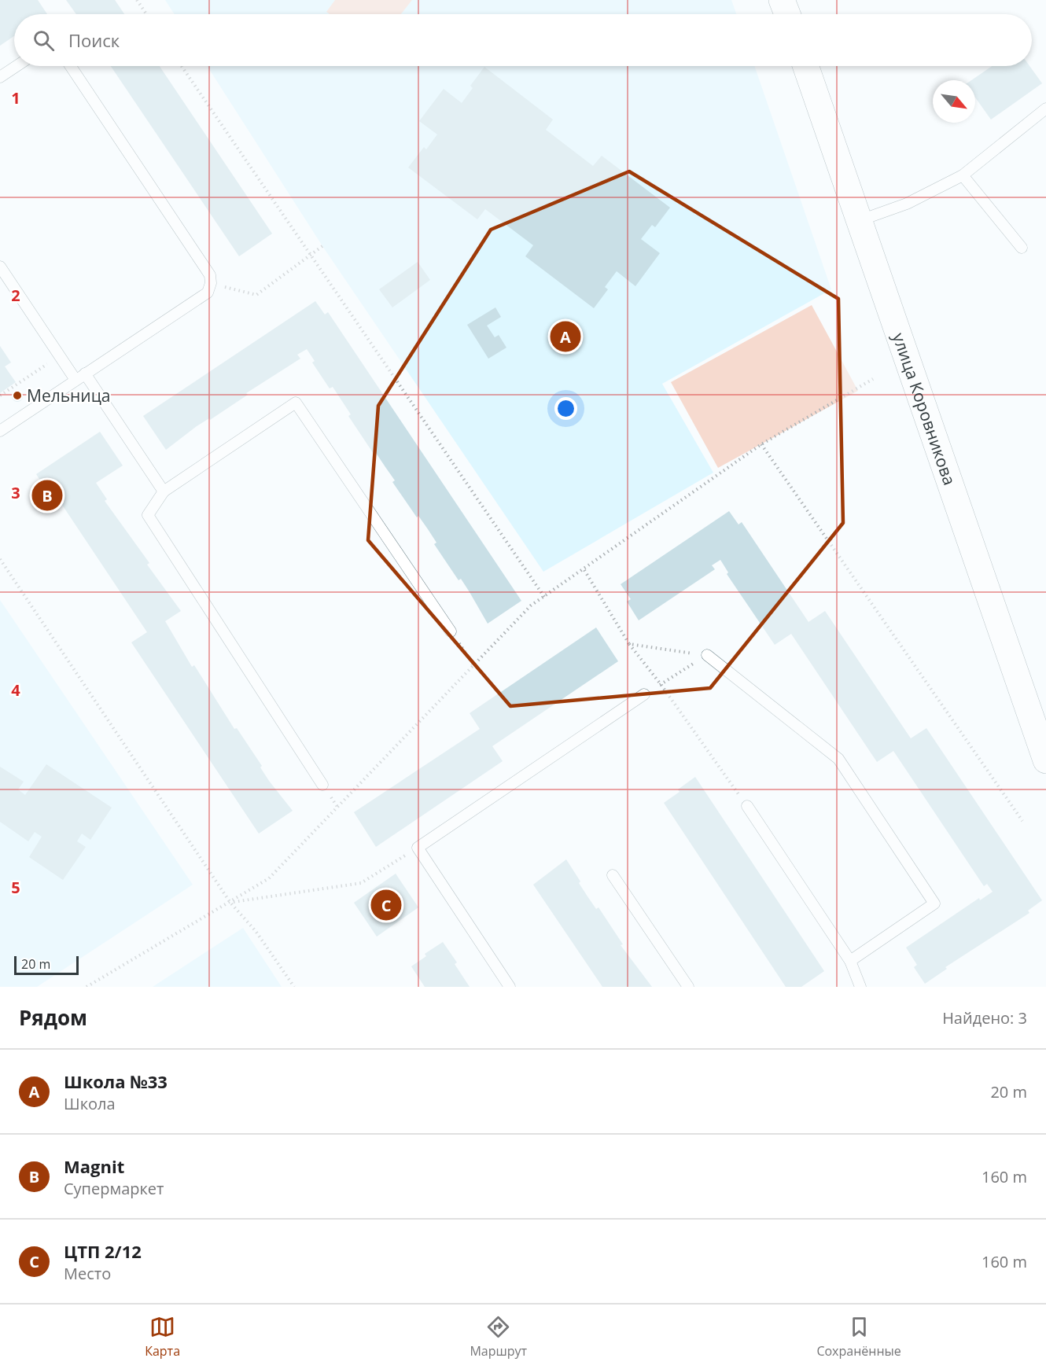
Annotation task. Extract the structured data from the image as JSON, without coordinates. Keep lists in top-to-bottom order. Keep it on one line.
{"streets":{"street":["улица Коровникова"]},"places":["Мельница"],"scale_bar":"20 m","north":"bottom right","page":{"search":"Поиск","pins":["A","B","C"],"scale":"20 m","heading":["Рядом","Найдено: 3"],"list":[{"mark":"A","name":"Школа №33","note":"Школа","value":"20 m"},{"mark":"B","name":"Magnit","note":"Супермаркет","value":"160 m"},{"mark":"C","name":"ЦТП 2/12","note":"Место","value":"160 m"}],"nav":["Карта","Маршрут","Сохранённые"]},"grid":{"rows":["1","2","3","4","5"]}}
